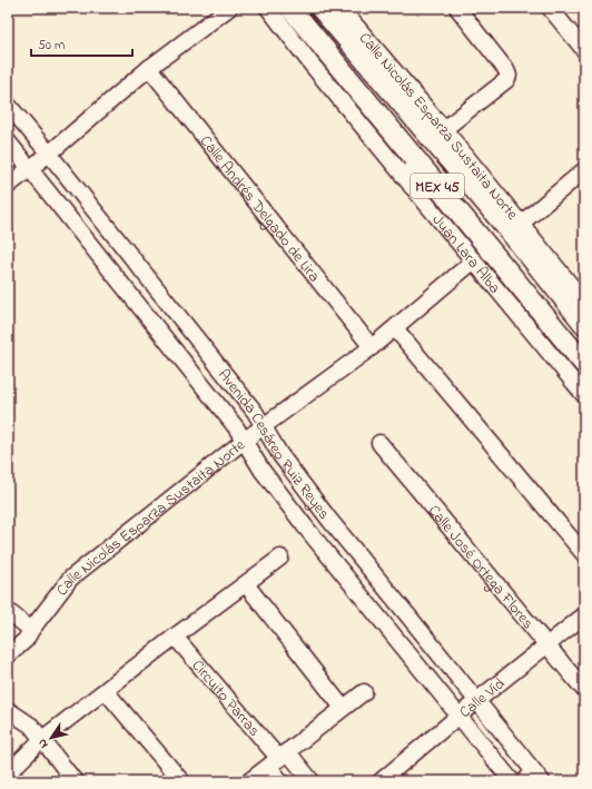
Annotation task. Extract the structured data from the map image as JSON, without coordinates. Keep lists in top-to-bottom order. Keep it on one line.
{"streets":{"main road":["MEX 45"],"street":["Calle Nicolás Esparza Sustaita Norte","Calle Andrés Delgado de Lira","Juan Lara Alba","Avenida Cesáreo Ruiz Reyes","Calle José Ortega Flores","Calle Vid","Circuito Parras"]},"crossings":[["Calle Nicolás Esparza Sustaita Norte","Calle Andrés Delgado de Lira"],["Calle Nicolás Esparza Sustaita Norte","Juan Lara Alba"],["Calle Nicolás Esparza Sustaita Norte","Avenida Cesáreo Ruiz Reyes"],["Avenida Cesáreo Ruiz Reyes","Calle Vid"],["Calle José Ortega Flores","Calle Vid"]],"scale_bar":"50 m","north":"bottom left"}
